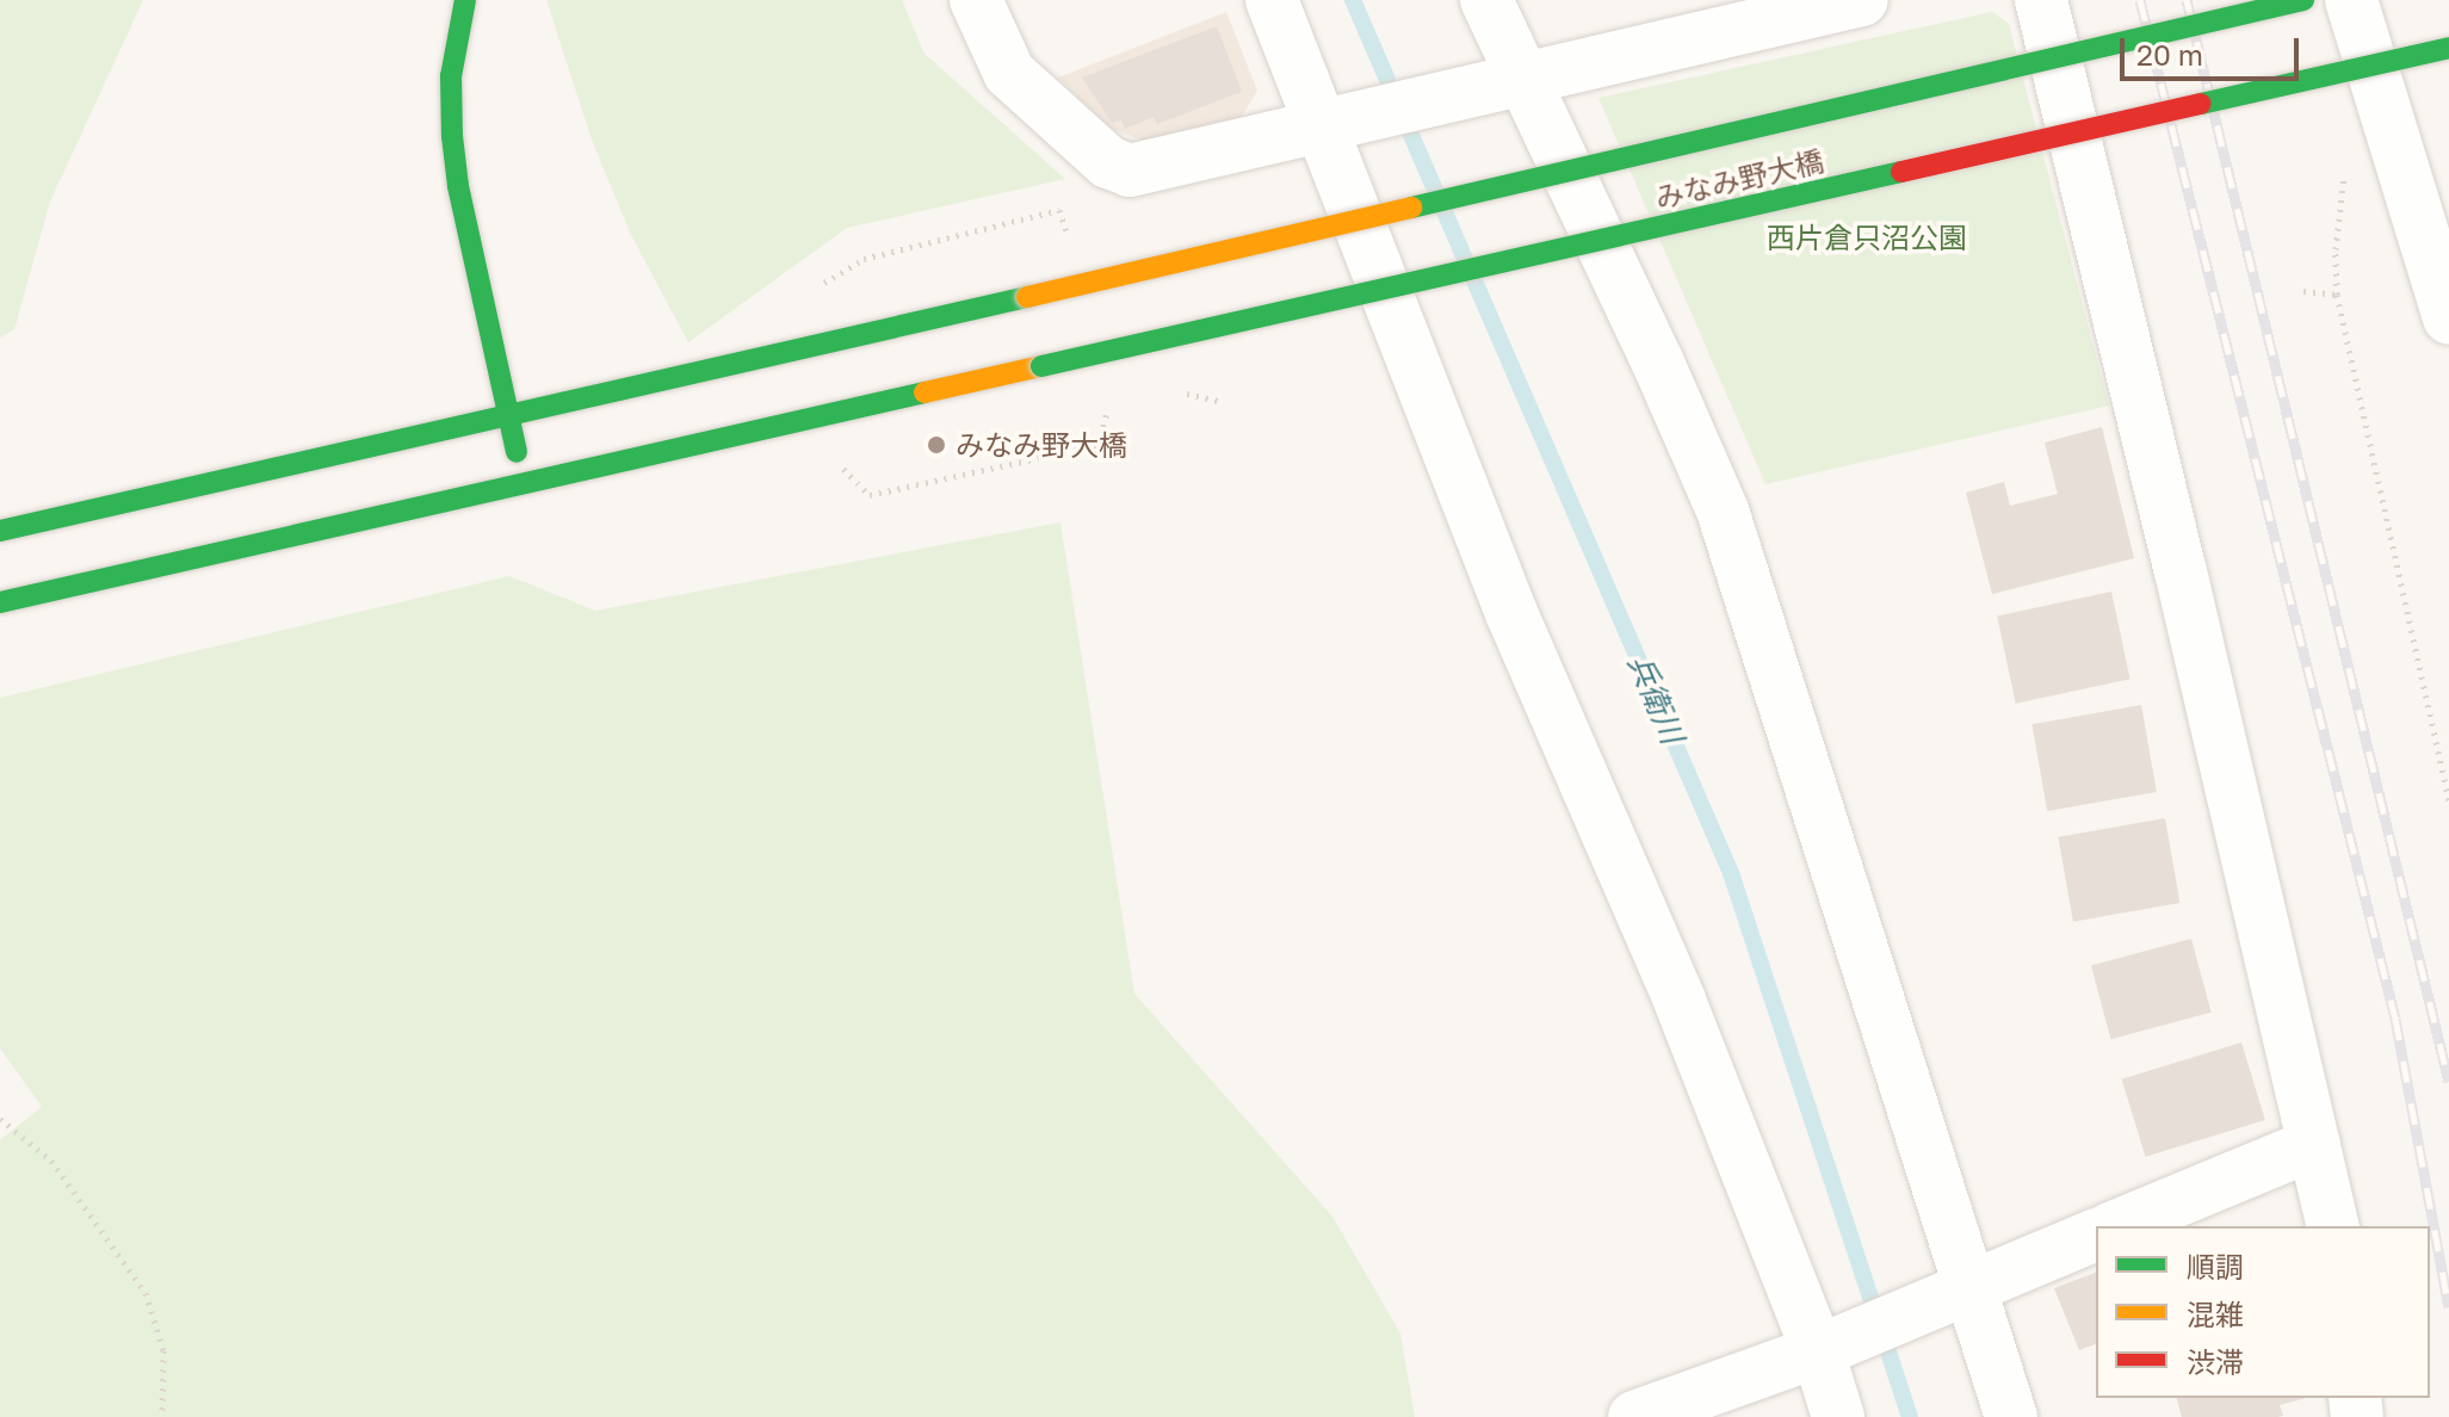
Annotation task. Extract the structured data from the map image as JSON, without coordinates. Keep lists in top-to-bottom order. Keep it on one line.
{"streets":{"street":["みなみ野大橋"]},"water":["兵衛川"],"parks":["西片倉只沼公園"],"places":["みなみ野大橋"],"legend":["順調","混雑","渋滞"],"scale_bar":"20 m"}
